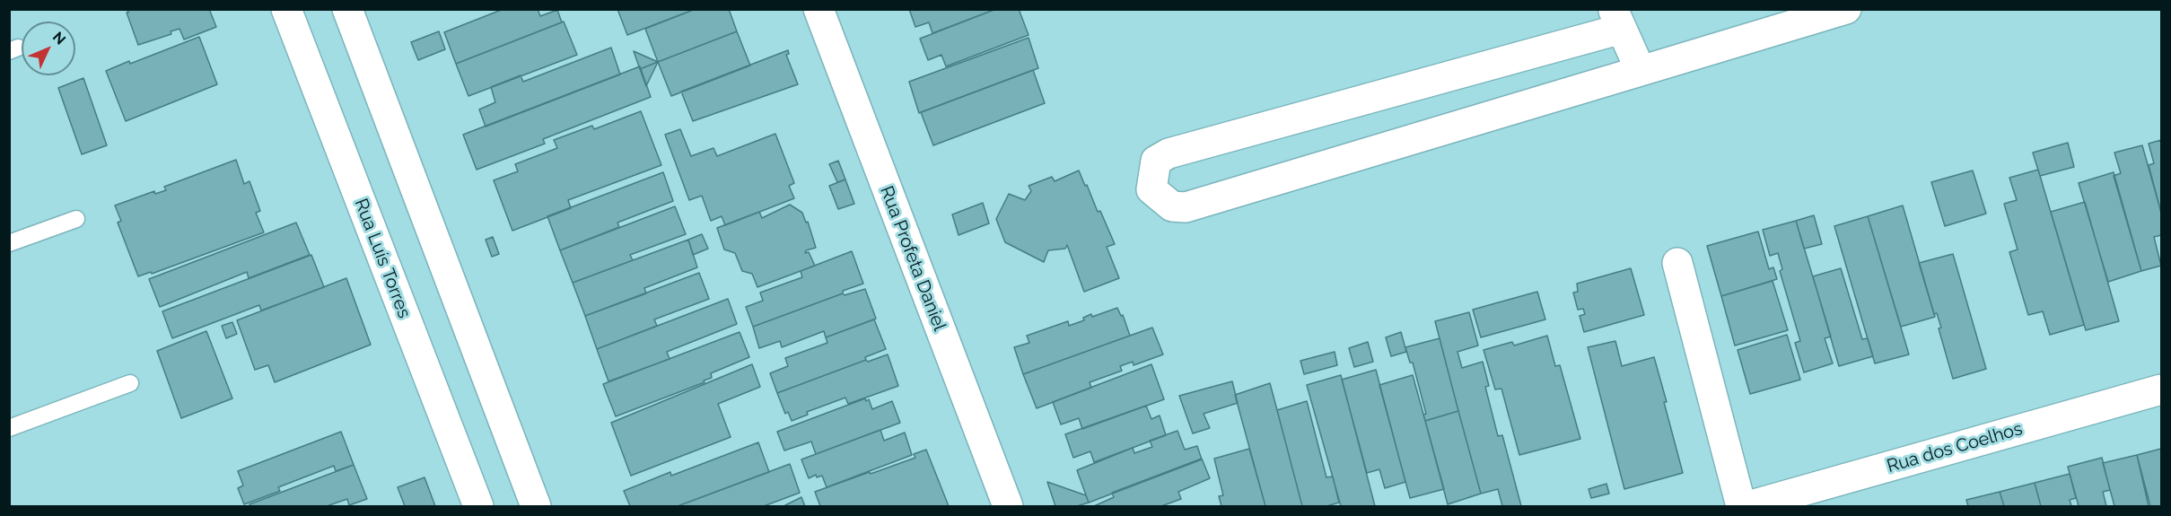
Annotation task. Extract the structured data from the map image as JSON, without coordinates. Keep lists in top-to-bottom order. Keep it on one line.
{"streets":{"street":["Rua Luís Torres","Rua Profeta Daniel","Rua dos Coelhos"]},"north":"top right"}
